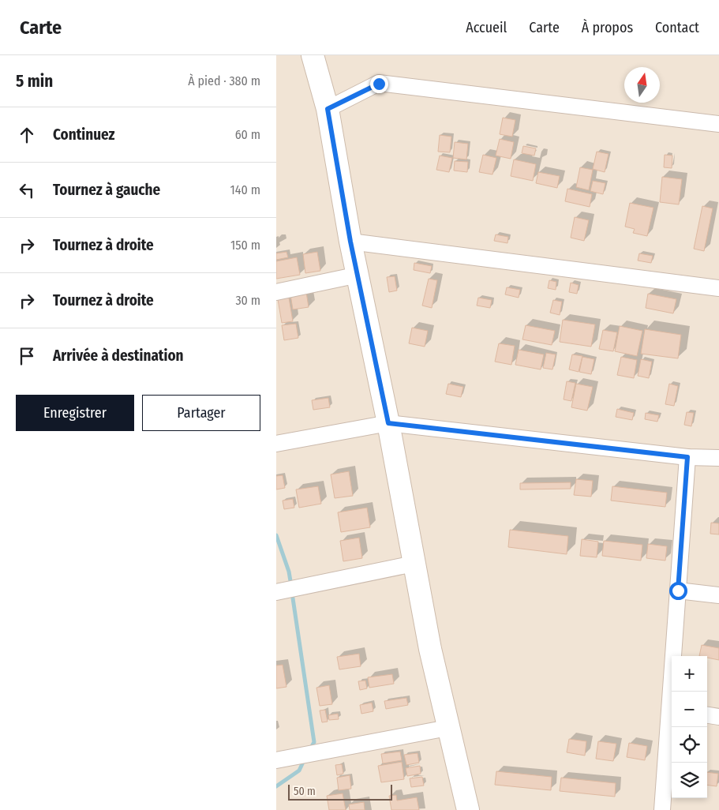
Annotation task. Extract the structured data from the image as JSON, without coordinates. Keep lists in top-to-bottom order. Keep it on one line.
{"scale_bar":"50 m","north":"top","page":{"header":"Carte","nav":["Accueil","Carte","À propos","Contact"],"heading":["5 min","À pied · 380 m"],"list":[["Continuez","60 m"],["Tournez à gauche","140 m"],["Tournez à droite","150 m"],["Tournez à droite","30 m"],"Arrivée à destination"],"buttons":["Enregistrer","Partager"],"map_buttons":["+","−"],"scale":"50 m"}}
